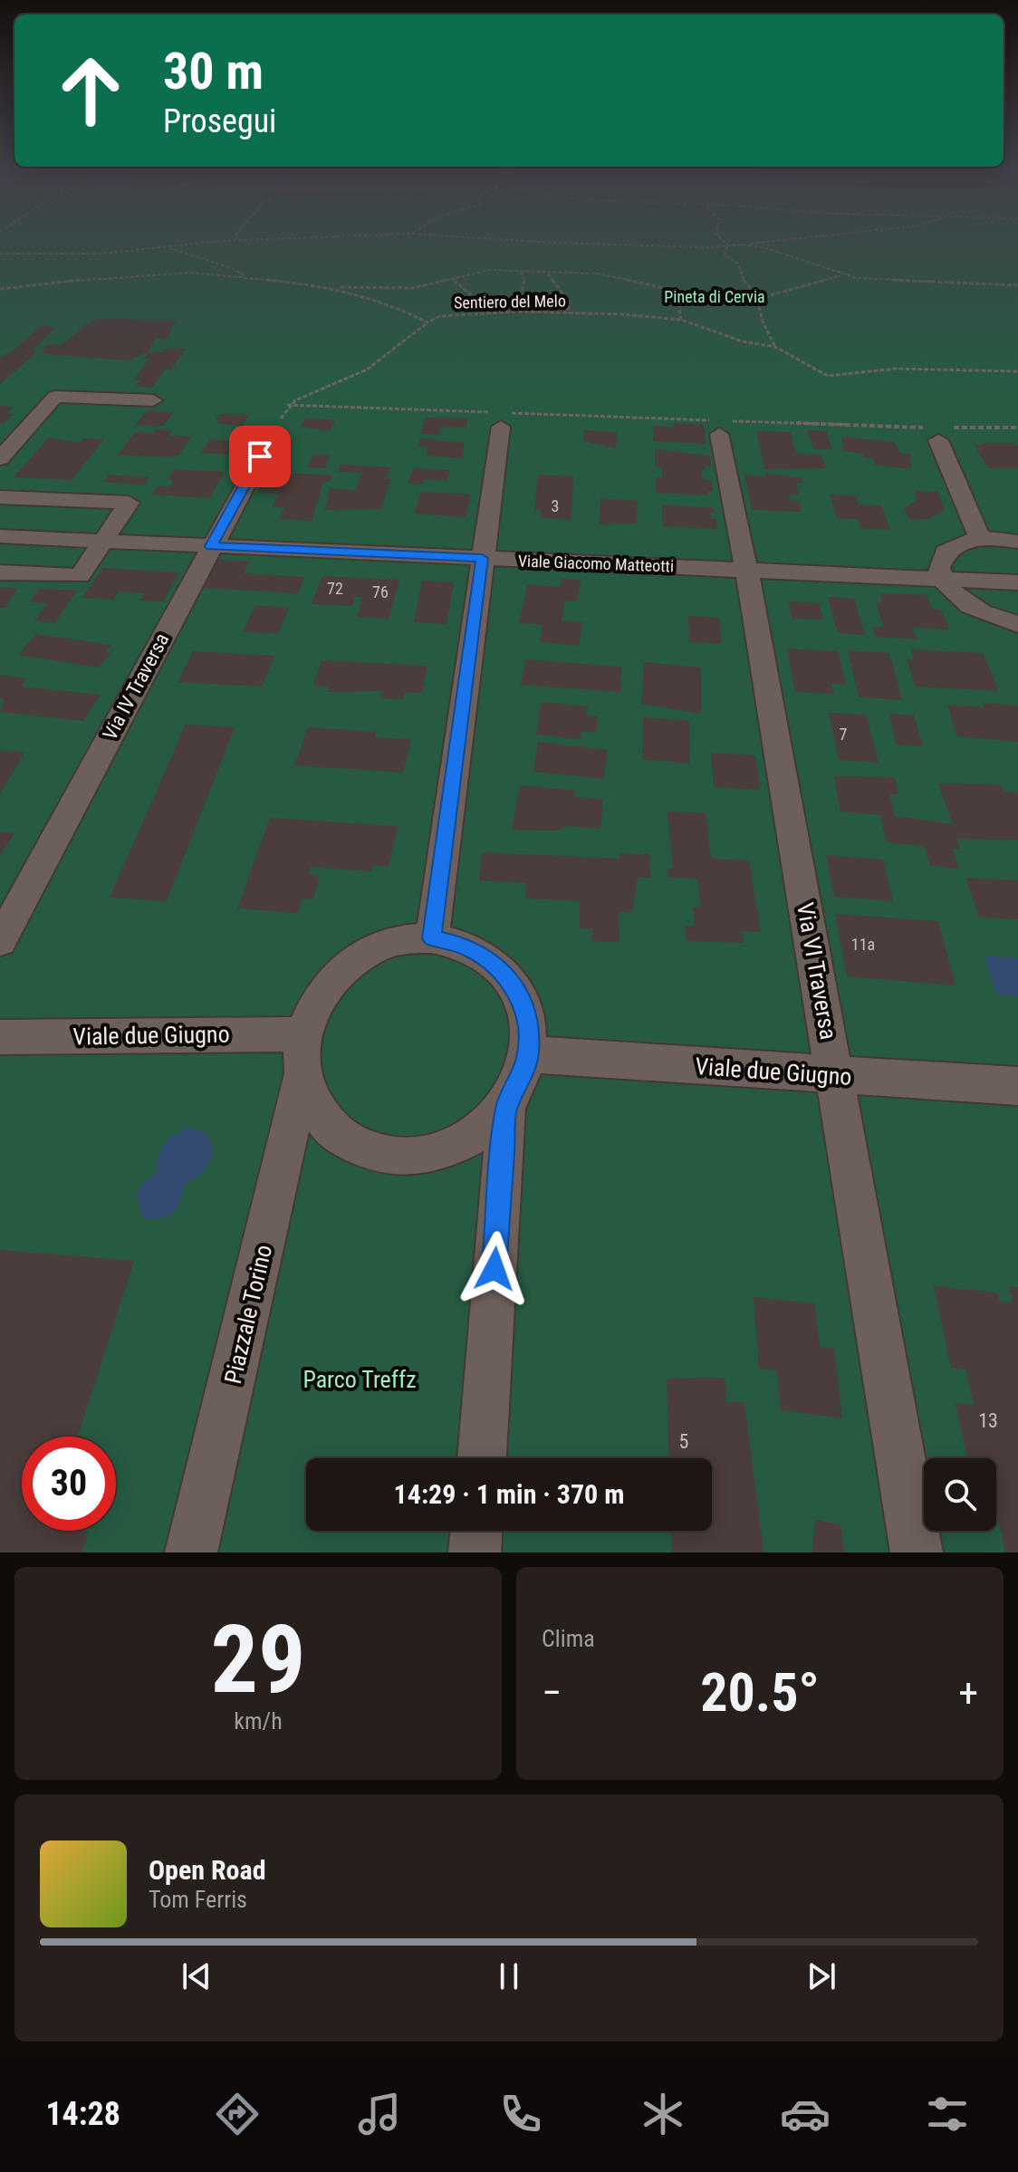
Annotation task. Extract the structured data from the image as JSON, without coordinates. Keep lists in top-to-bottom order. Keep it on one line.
{"streets":{"street":["Viale Giacomo Matteotti","Via IV Traversa","Via VI Traversa","Viale due Giugno","Piazzale Torino"],"path":["Sentiero del Melo"]},"crossings":[["Viale Giacomo Matteotti","Via IV Traversa"],["Viale Giacomo Matteotti","Via VI Traversa"],["Via VI Traversa","Viale due Giugno"],["Viale due Giugno","Piazzale Torino"]],"parks":["Pineta di Cervia","Parco Treffz"],"house_numbers":["3","72","76","7","11a","13","5"],"page":{"turn":["30 m","Prosegui"],"limit":"30","trip":"14:29 · 1 min · 370 m","tile":[["29","km/h"],"Clima"],"heat":["−","20.5°","+"],"song":["Open Road","Tom Ferris"],"tabs":"14:28"}}
